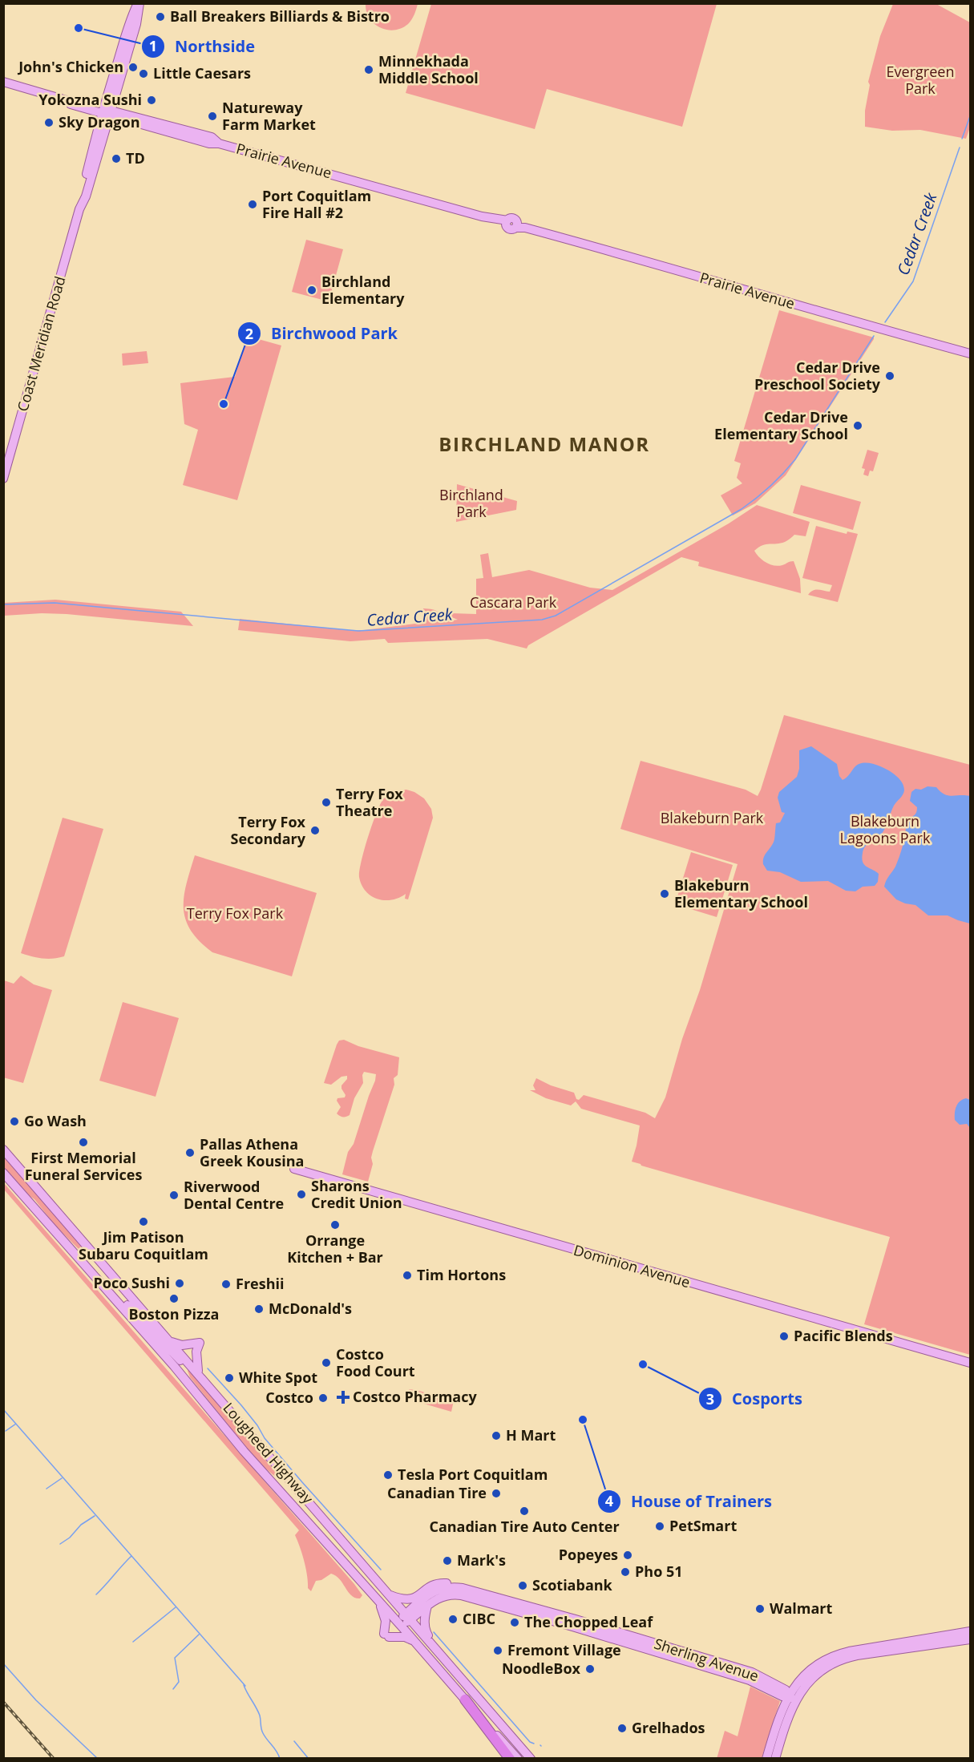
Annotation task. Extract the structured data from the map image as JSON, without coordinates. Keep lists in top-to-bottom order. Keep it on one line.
{"streets":{"main road":["Prairie Avenue","Coast Meridian Road","Dominion Avenue","Lougheed Highway","Sherling Avenue"]},"crossings":[["Prairie Avenue","Coast Meridian Road"],["Lougheed Highway","Sherling Avenue"]],"districts":["BIRCHLAND MANOR"],"water":["Cedar Creek"],"parks":["Evergreen Park","Birchland Park","Cascara Park","Blakeburn Park","Blakeburn Lagoons Park","Terry Fox Park"],"places":{"other":["Ball Breakers Billiards & Bistro","Northside","John's Chicken","Minnekhada Middle School","Little Caesars","Yokozna Sushi","Natureway Farm Market","Sky Dragon","TD","Port Coquitlam Fire Hall #2","Birchland Elementary","Cedar Drive Preschool Society","Birchwood Park","Cedar Drive Elementary School","Terry Fox Theatre","Terry Fox Secondary","Blakeburn Elementary School","Go Wash","First Memorial Funeral Services","Pallas Athena Greek Kousina","Sharons Credit Union","Riverwood Dental Centre","Jim Patison Subaru Coquitlam","Orrange Kitchen + Bar","Tim Hortons","Poco Sushi","Freshii","Boston Pizza","McDonald's","Pacific Blends","Costco Food Court","Cosports","White Spot","Costco","House of Trainers","H Mart","Tesla Port Coquitlam","Canadian Tire","Canadian Tire Auto Center","PetSmart","Popeyes","Mark's","Pho 51","Scotiabank","Walmart","CIBC","The Chopped Leaf","Fremont Village","NoodleBox","Grelhados"],"health":["Costco Pharmacy"]}}
